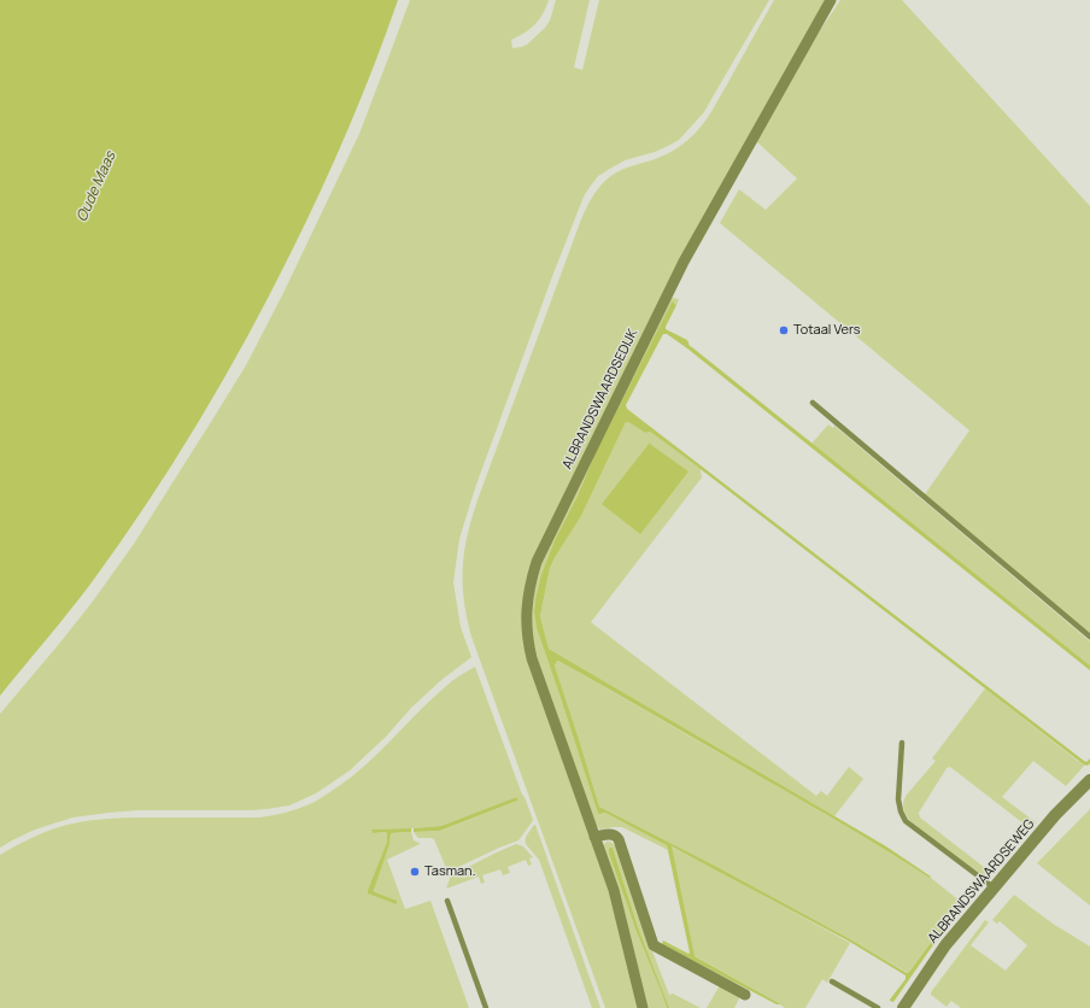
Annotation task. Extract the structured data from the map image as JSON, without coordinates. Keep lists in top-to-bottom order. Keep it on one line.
{"streets":{"street":["ALBRANDSWAARDSEDIJK","ALBRANDSWAARDSEWEG"]},"water":["Oude Maas"],"places":["Totaal Vers","Tasman."]}
